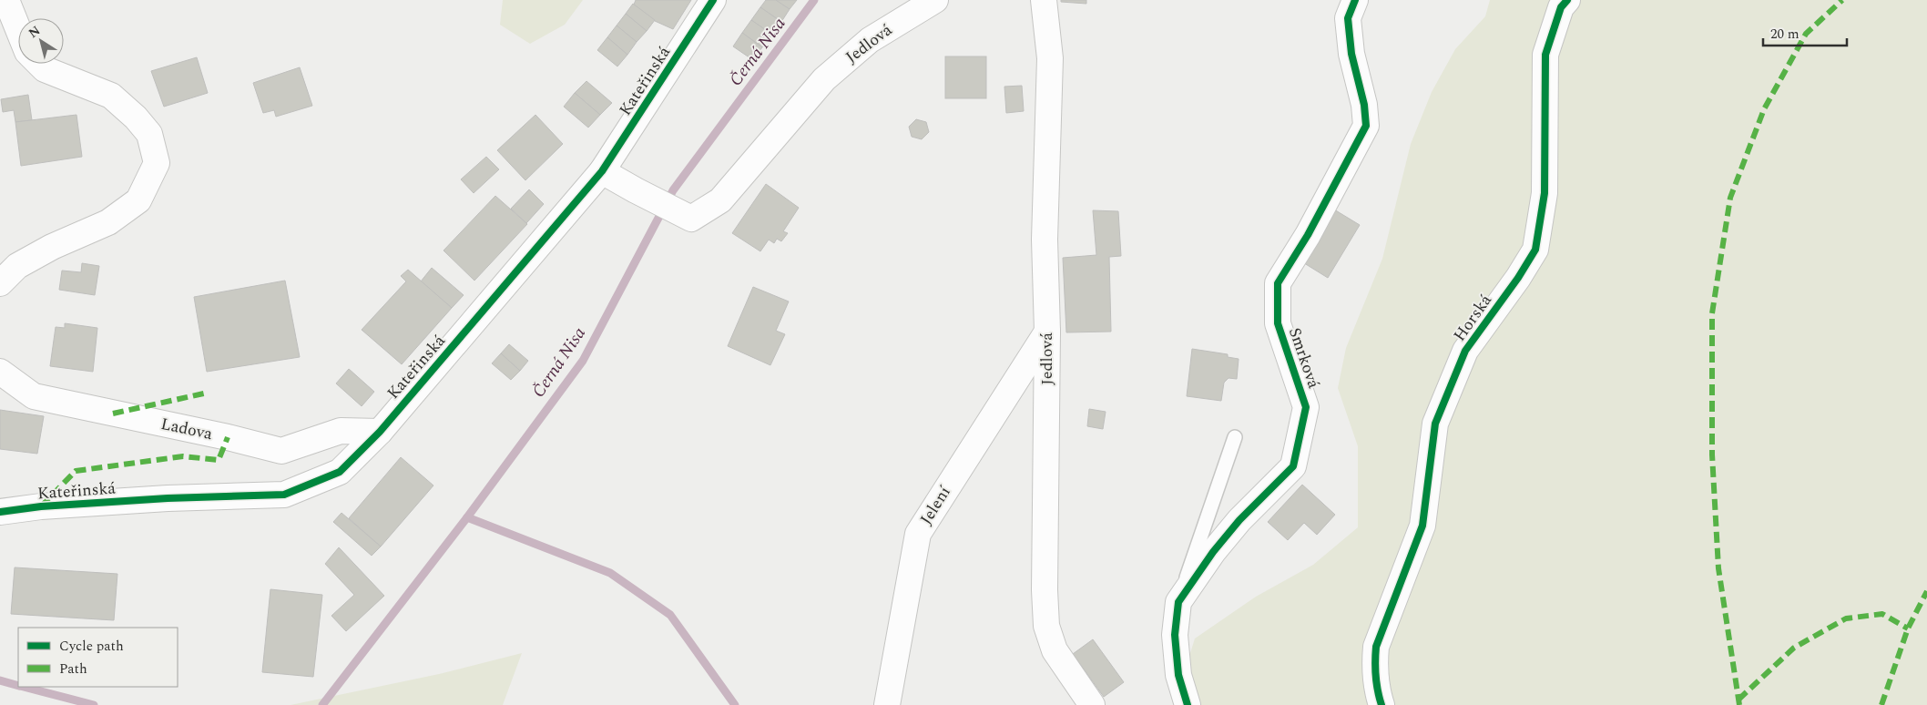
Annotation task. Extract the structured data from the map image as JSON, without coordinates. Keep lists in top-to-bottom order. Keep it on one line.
{"streets":{"street":["Jedlová","Kateřinská","Horská","Smrková","Ladova","Jelení"]},"crossings":[["Jedlová","Kateřinská"],["Jedlová","Jelení"],["Kateřinská","Ladova"]],"water":["Černá Nisa"],"legend":["Cycle path","Path"],"scale_bar":"20 m","north":"top left"}
